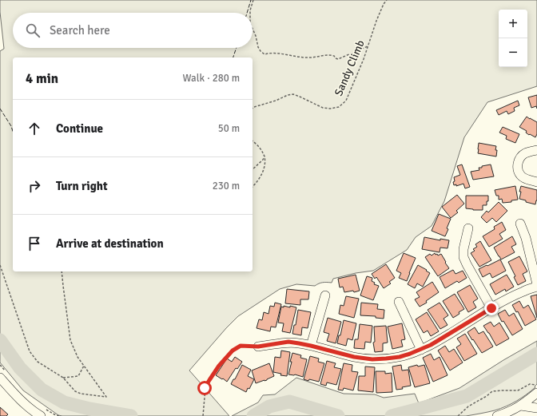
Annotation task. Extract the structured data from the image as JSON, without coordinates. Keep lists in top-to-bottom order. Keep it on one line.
{"streets":{"path":["Sandy Climb"]},"page":{"map_buttons":["+","−"],"search":"Search here","heading":["4 min","Walk · 280 m"],"list":[["Continue","50 m"],["Turn right","230 m"],"Arrive at destination"]}}
